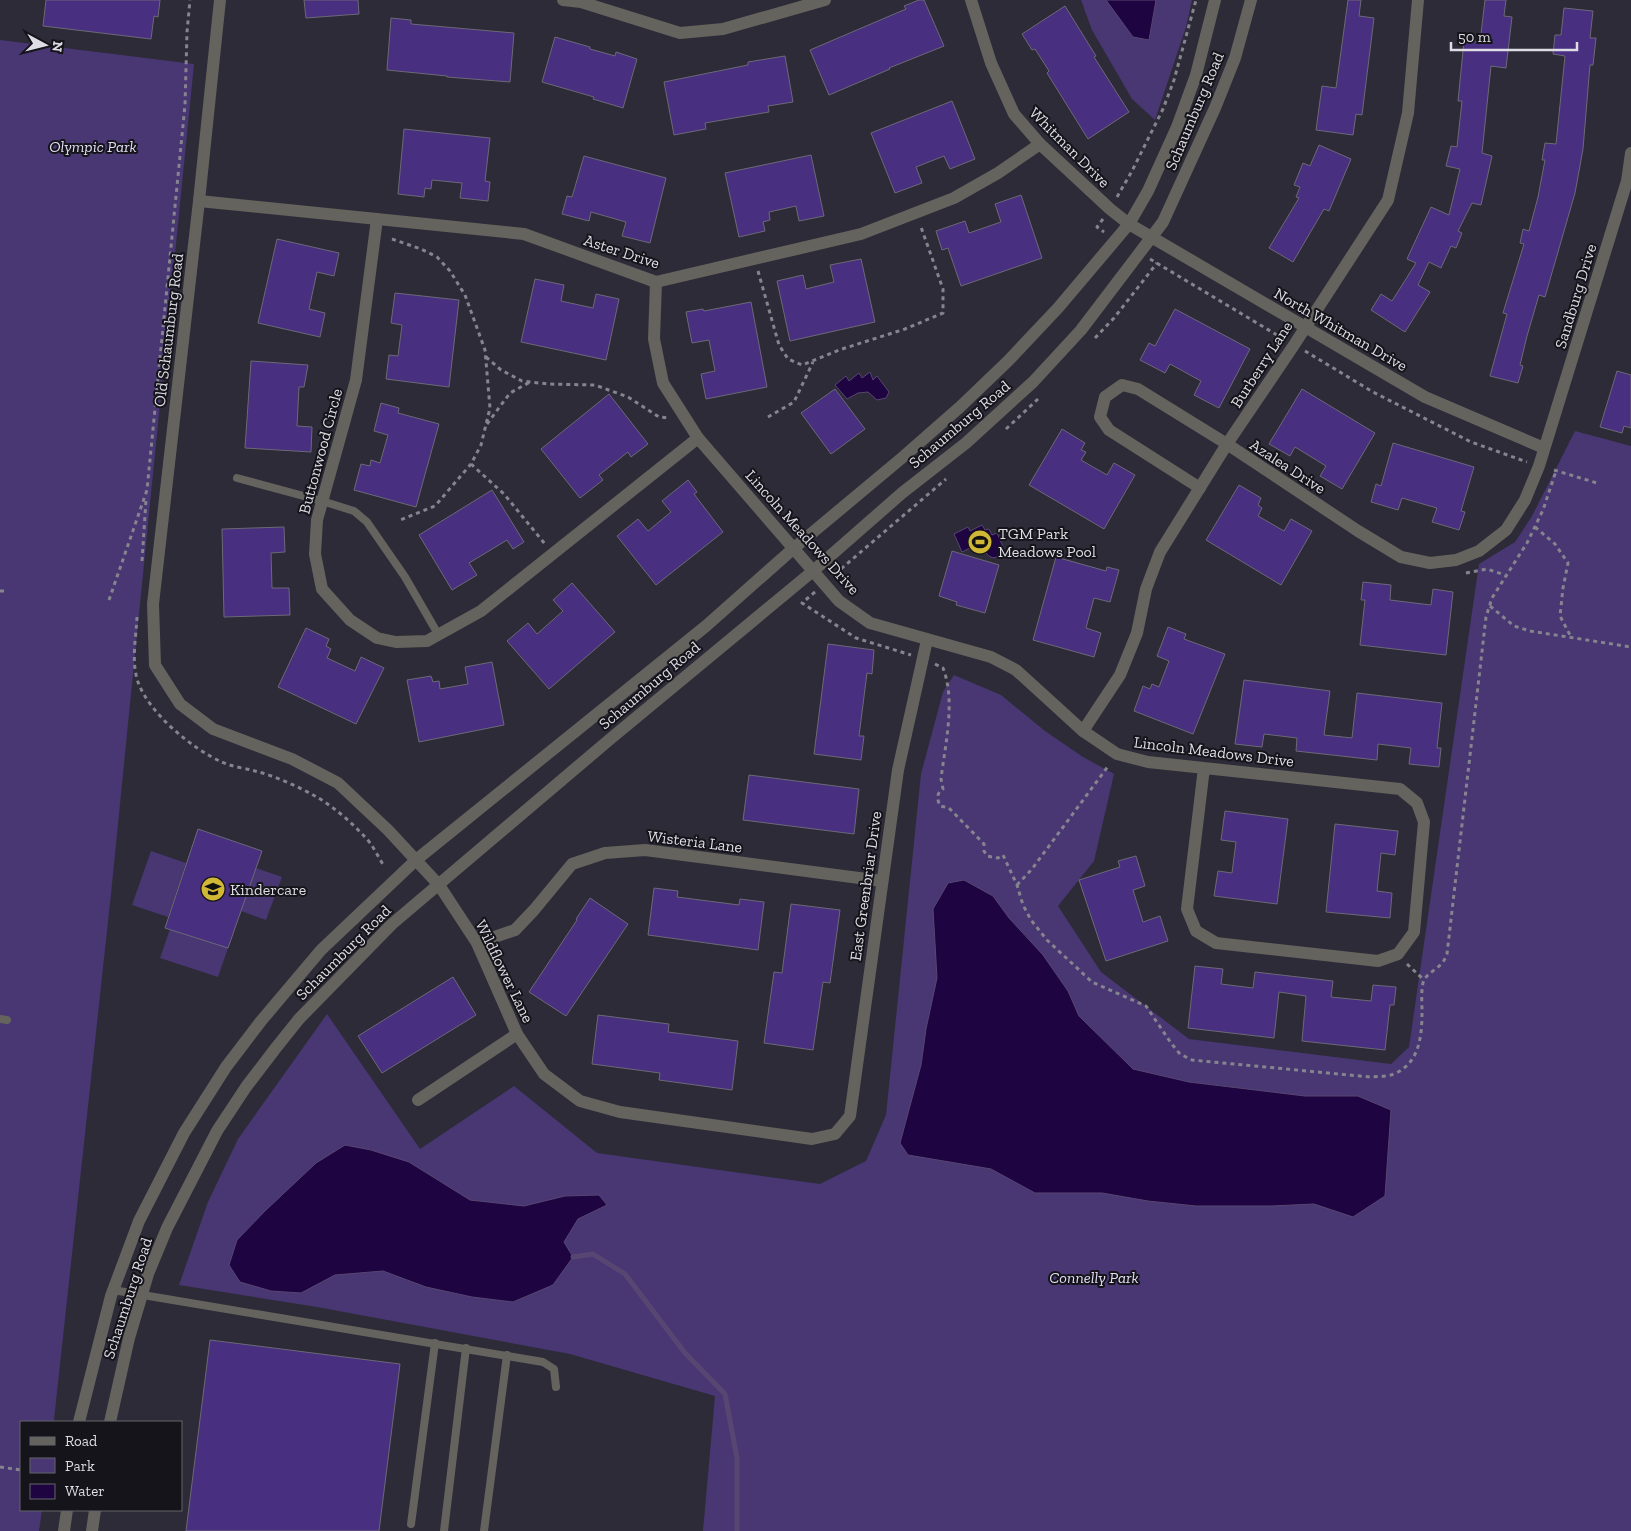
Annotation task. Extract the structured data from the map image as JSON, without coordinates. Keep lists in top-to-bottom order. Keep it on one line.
{"streets":{"street":["Schaumburg Road","Whitman Drive","Aster Drive","Sandburg Drive","North Whitman Drive","Old Schaumburg Road","Burberry Lane","Buttonwood Circle","Azalea Drive","Lincoln Meadows Drive","Wisteria Lane","East Greenbriar Drive","Wildflower Lane"]},"crossings":[["Schaumburg Road","Whitman Drive"],["Schaumburg Road","North Whitman Drive"],["Schaumburg Road","Lincoln Meadows Drive"],["Schaumburg Road","Wildflower Lane"],["Whitman Drive","Aster Drive"],["Whitman Drive","North Whitman Drive"],["Aster Drive","Old Schaumburg Road"],["Aster Drive","Buttonwood Circle"],["Aster Drive","Lincoln Meadows Drive"],["Sandburg Drive","North Whitman Drive"],["Sandburg Drive","Azalea Drive"],["North Whitman Drive","Burberry Lane"],["North Whitman Drive","Azalea Drive"],["Old Schaumburg Road","Wildflower Lane"],["Burberry Lane","Azalea Drive"],["Burberry Lane","Lincoln Meadows Drive"],["Buttonwood Circle","Lincoln Meadows Drive"],["Lincoln Meadows Drive","East Greenbriar Drive"],["Wisteria Lane","East Greenbriar Drive"],["Wisteria Lane","Wildflower Lane"],["East Greenbriar Drive","Wildflower Lane"]],"parks":["Olympic Park","Connelly Park"],"places":{"sports":["TGM Park Meadows Pool"],"school or university":["Kindercare"]},"legend":["Road","Park","Water"],"scale_bar":"50 m","north":"right"}
